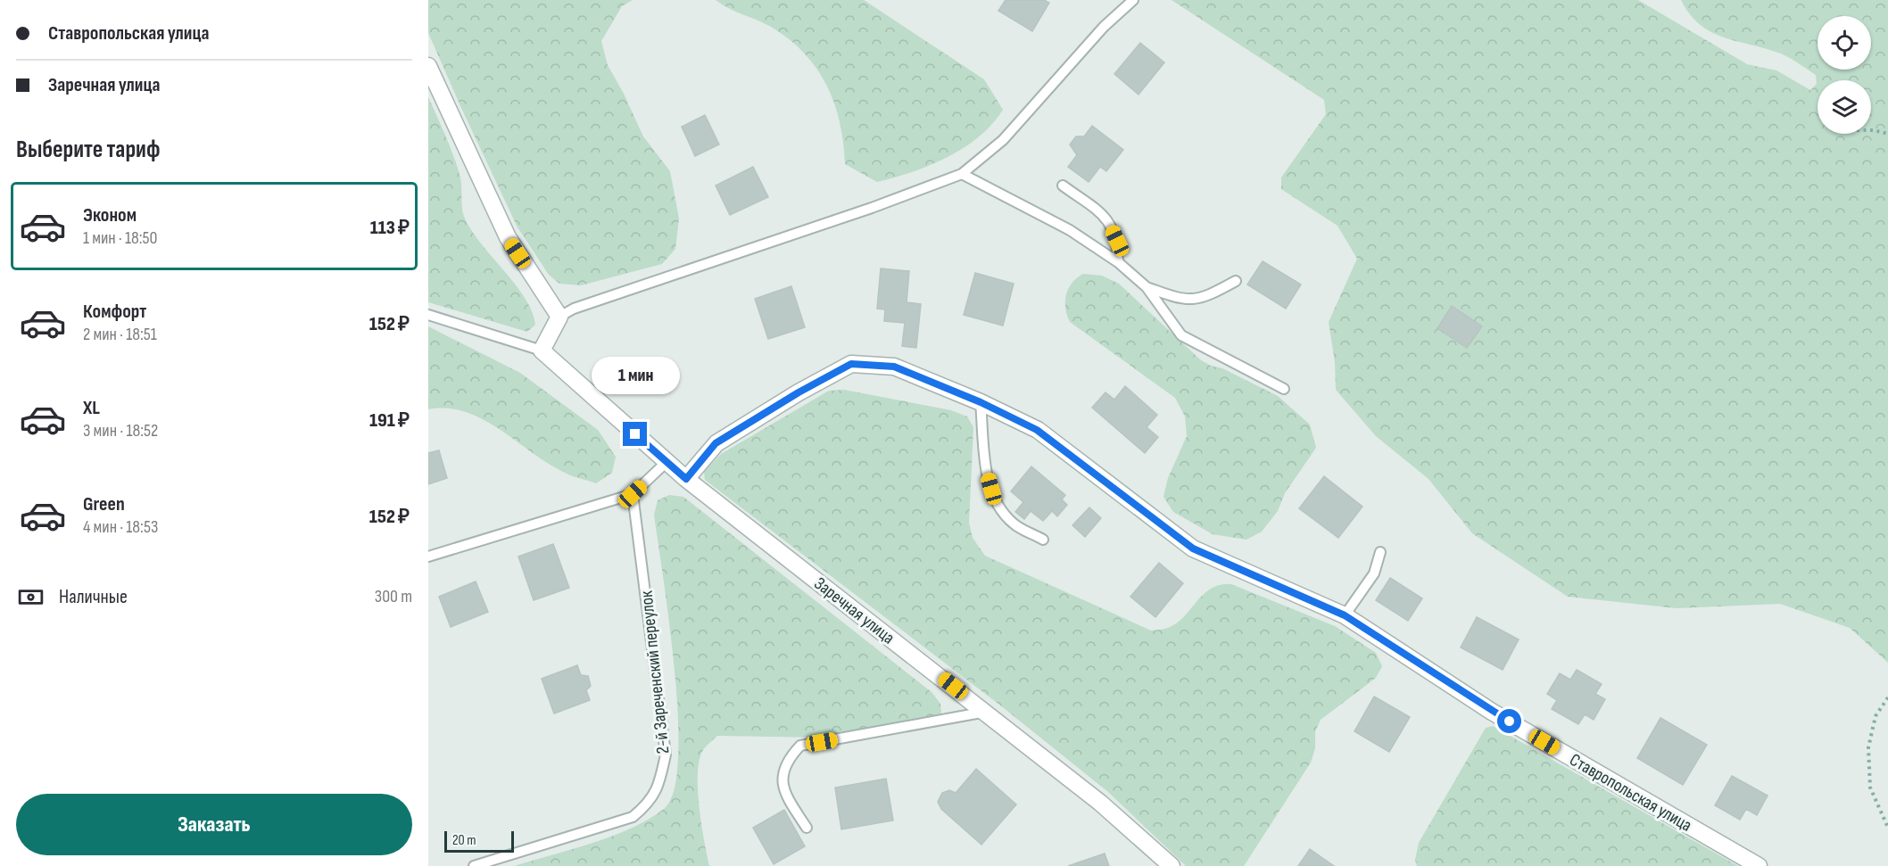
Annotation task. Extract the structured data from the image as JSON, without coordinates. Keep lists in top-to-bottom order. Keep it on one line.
{"streets":{"street":["Заречная улица","Ставропольская улица"],"lane":["2-й Зареченский переулок"]},"crossings":[["Заречная улица","Ставропольская улица"]],"scale_bar":"20 m","page":{"banner":["Ставропольская улица","Заречная улица"],"heading":"Выберите тариф","list":[{"name":"Эконом","note":"1 мин · 18:50","value":"113 ₽"},{"name":"Комфорт","note":"2 мин · 18:51","value":"152 ₽"},{"name":"XL","note":"3 мин · 18:52","value":"191 ₽"},{"name":"Green","note":"4 мин · 18:53","value":"152 ₽"}],"bubble":"1 мин","pay":["Наличные","300 m"],"buttons":"Заказать","scale":"20 m"}}
